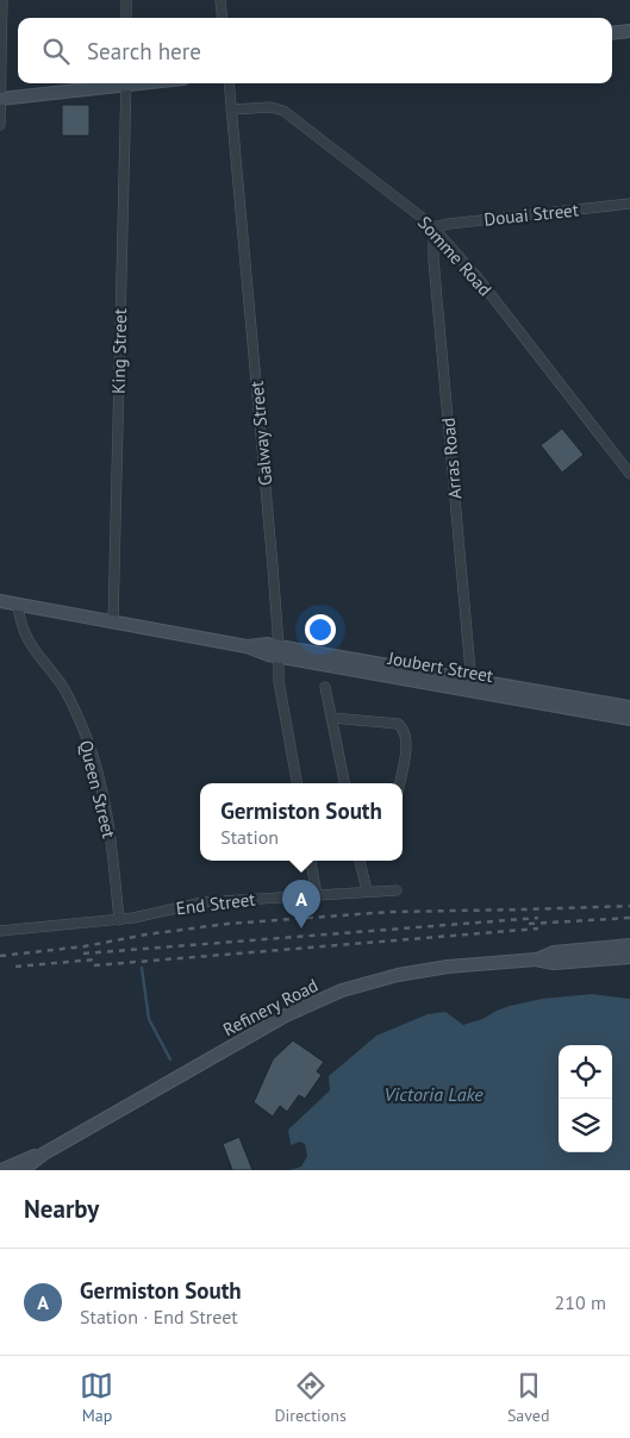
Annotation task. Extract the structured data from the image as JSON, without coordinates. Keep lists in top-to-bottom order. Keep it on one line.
{"streets":{"main road":["Joubert Street","Refinery Road"],"street":["Douai Street","Somme Road","King Street","Galway Street","Arras Road","Queen Street","End Street"]},"crossings":[["Douai Street","Somme Road"],["Douai Street","Arras Road"],["Somme Road","Galway Street"],["Somme Road","Arras Road"],["King Street","Joubert Street"],["Galway Street","Joubert Street"],["Arras Road","Joubert Street"],["Joubert Street","Queen Street"],["Queen Street","End Street"]],"water":["Victoria Lake"],"page":{"search":"Search here","popup":["Germiston South","Station"],"pins":"A","heading":"Nearby","list":[{"mark":"A","name":"Germiston South","note":"Station · End Street","value":"210 m"}],"nav":["Map","Directions","Saved"]}}
